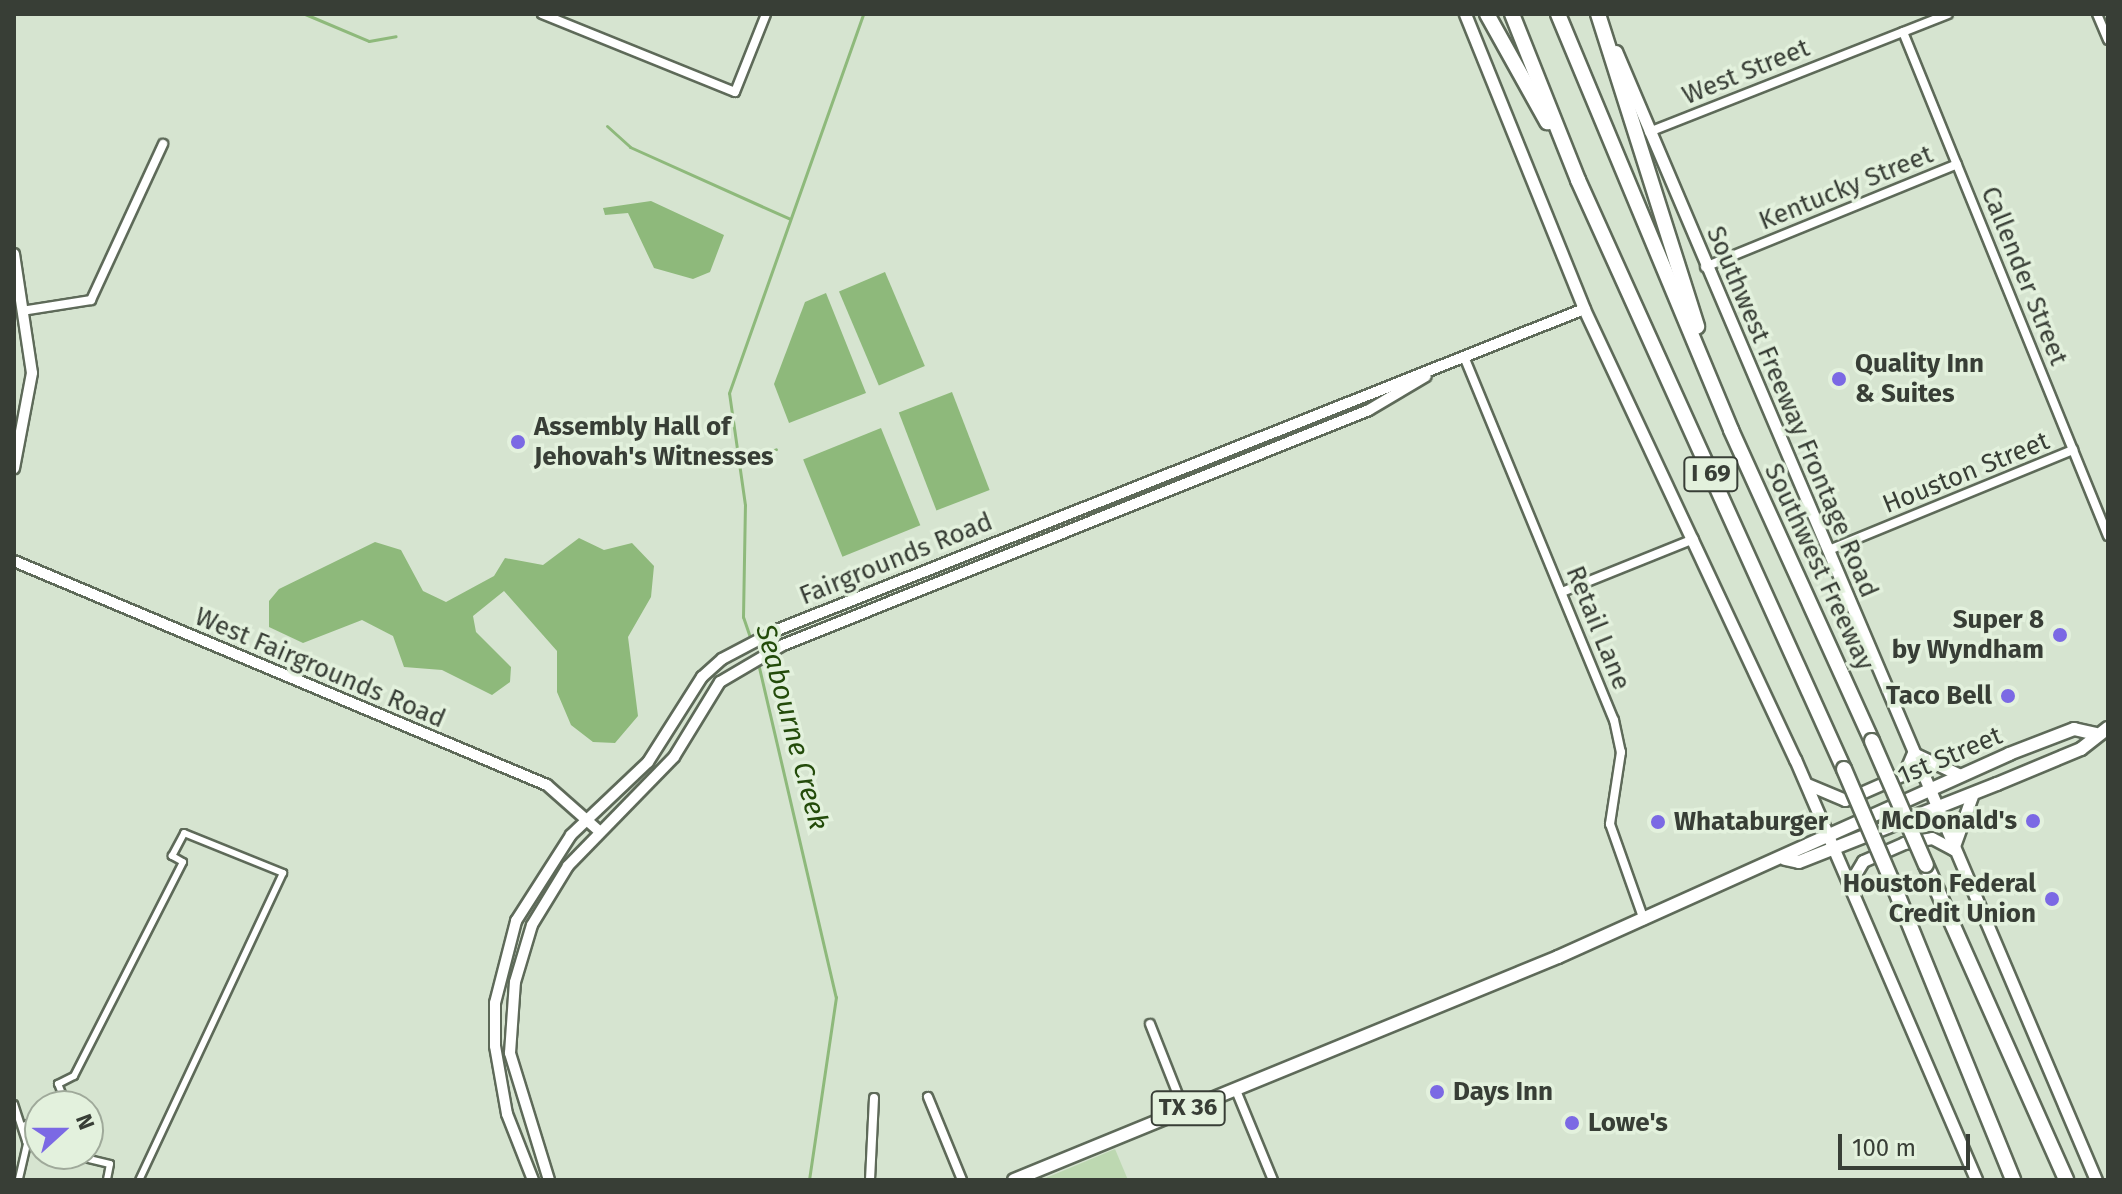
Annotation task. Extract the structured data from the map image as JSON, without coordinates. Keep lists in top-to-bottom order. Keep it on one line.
{"streets":{"highway":["I 69","Southwest Freeway"],"main road":["Southwest Freeway Frontage Road","1st Street","TX 36"],"street":["West Street","Kentucky Street","Callender Street","Houston Street","Fairgrounds Road","Retail Lane","West Fairgrounds Road"]},"crossings":[["West Street","Callender Street"],["West Street","Southwest Freeway Frontage Road"],["Kentucky Street","Callender Street"],["Kentucky Street","Southwest Freeway Frontage Road"],["Callender Street","Houston Street"],["Southwest Freeway Frontage Road","Houston Street"],["Southwest Freeway Frontage Road","1st Street"],["Fairgrounds Road","Retail Lane"],["Fairgrounds Road","West Fairgrounds Road"],["Retail Lane","1st Street"],["1st Street","TX 36"]],"water":["Seabourne Creek"],"places":["Quality Inn & Suites","Assembly Hall of Jehovah's Witnesses","Super 8 by Wyndham","Taco Bell","McDonald's","Whataburger","Houston Federal Credit Union","Days Inn","Lowe's"],"scale_bar":"100 m","north":"right"}
